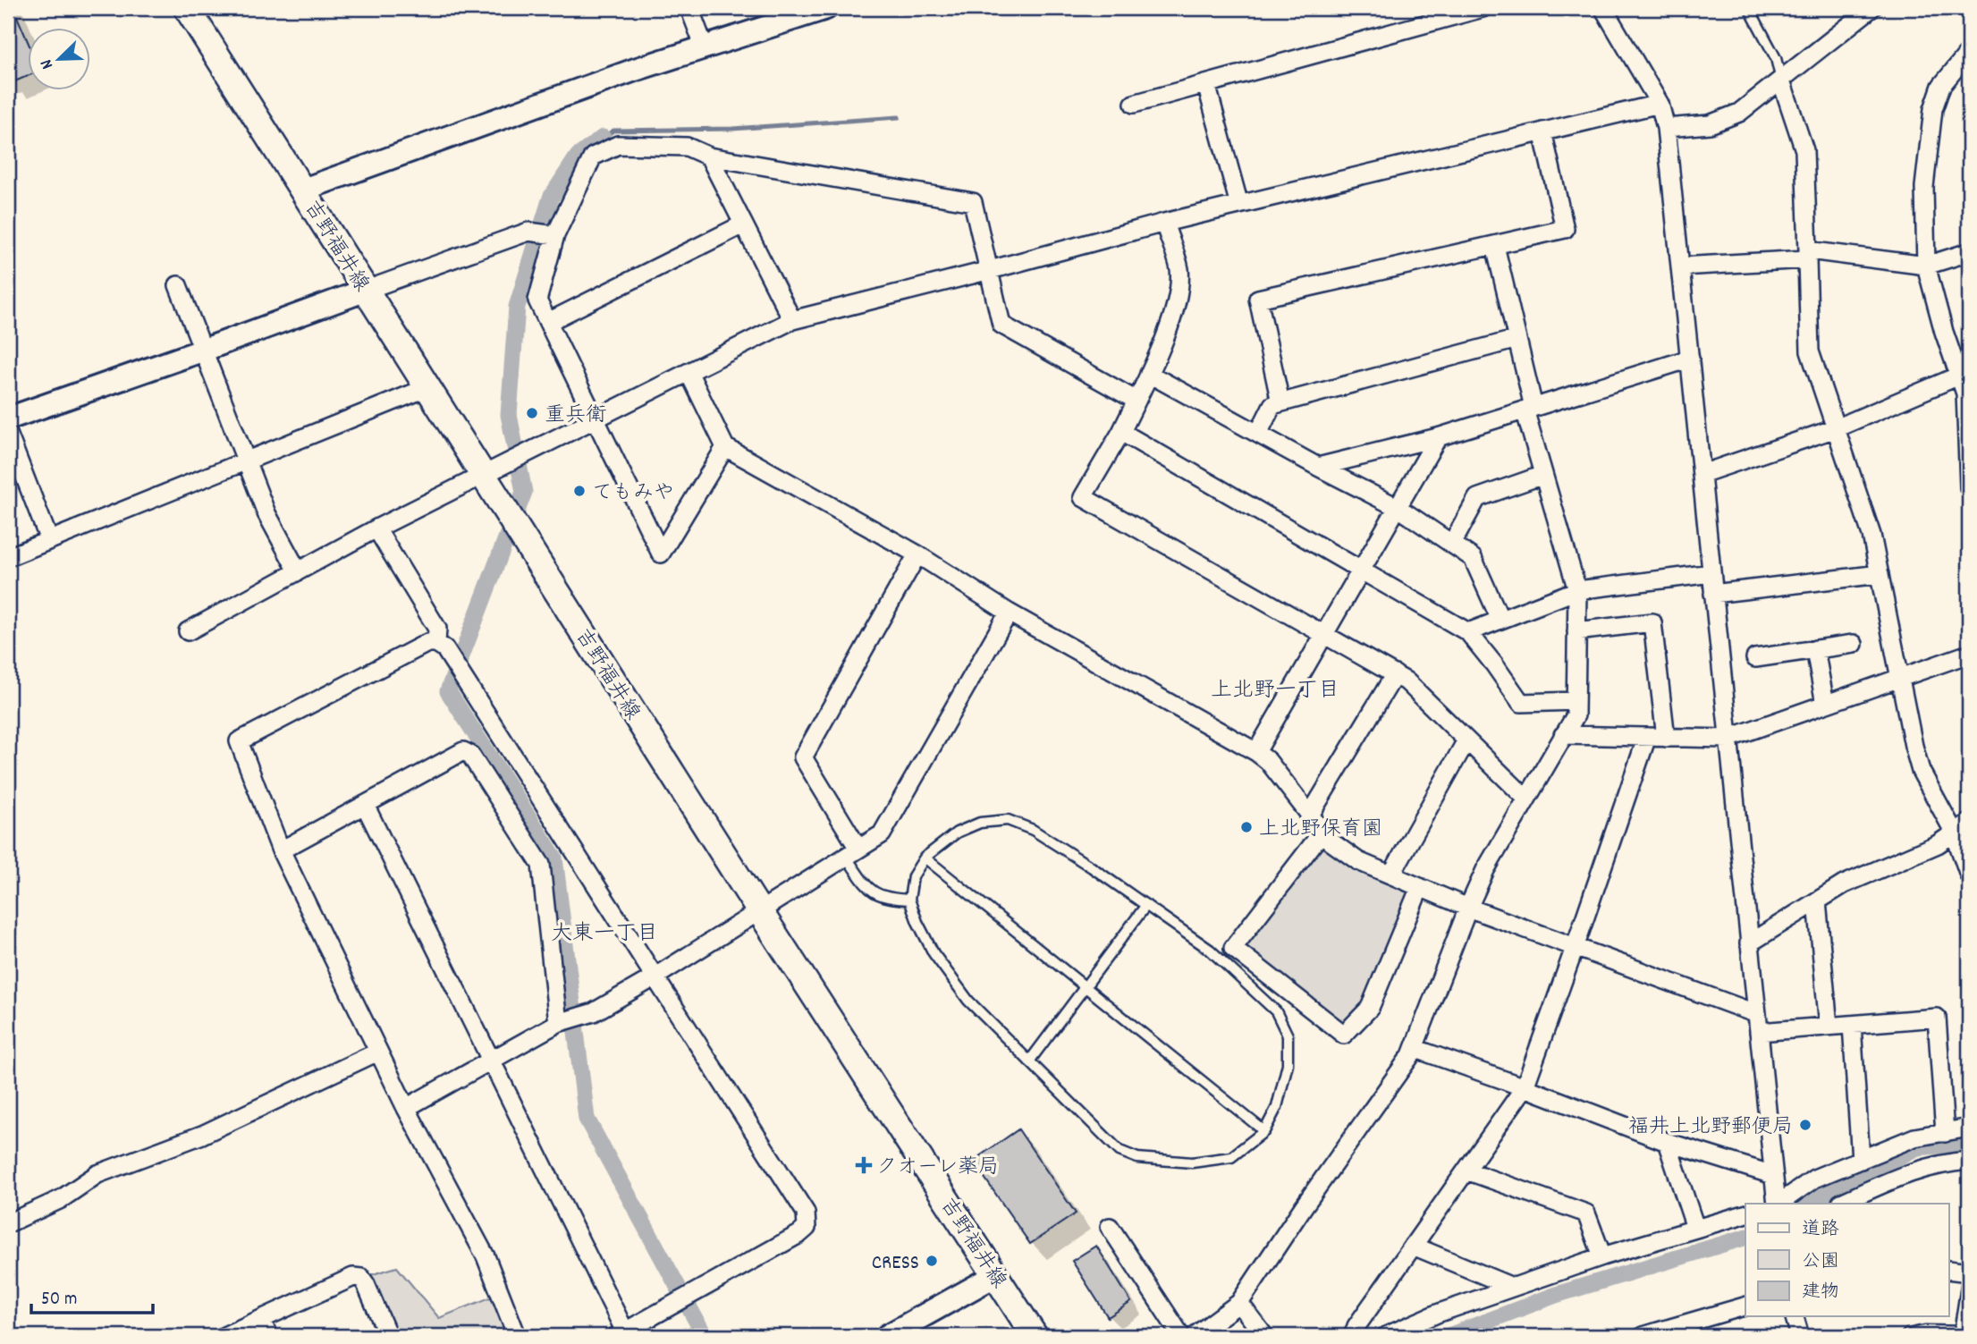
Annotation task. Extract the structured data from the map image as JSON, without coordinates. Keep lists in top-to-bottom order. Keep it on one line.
{"streets":{"main road":["吉野福井線"]},"districts":["上北野一丁目","大東一丁目"],"places":{"other":["重兵衛","てもみや","上北野保育園","福井上北野郵便局","CRESS"],"health":["クオーレ薬局"]},"legend":["道路","公園","建物"],"scale_bar":"50 m","north":"bottom left"}
